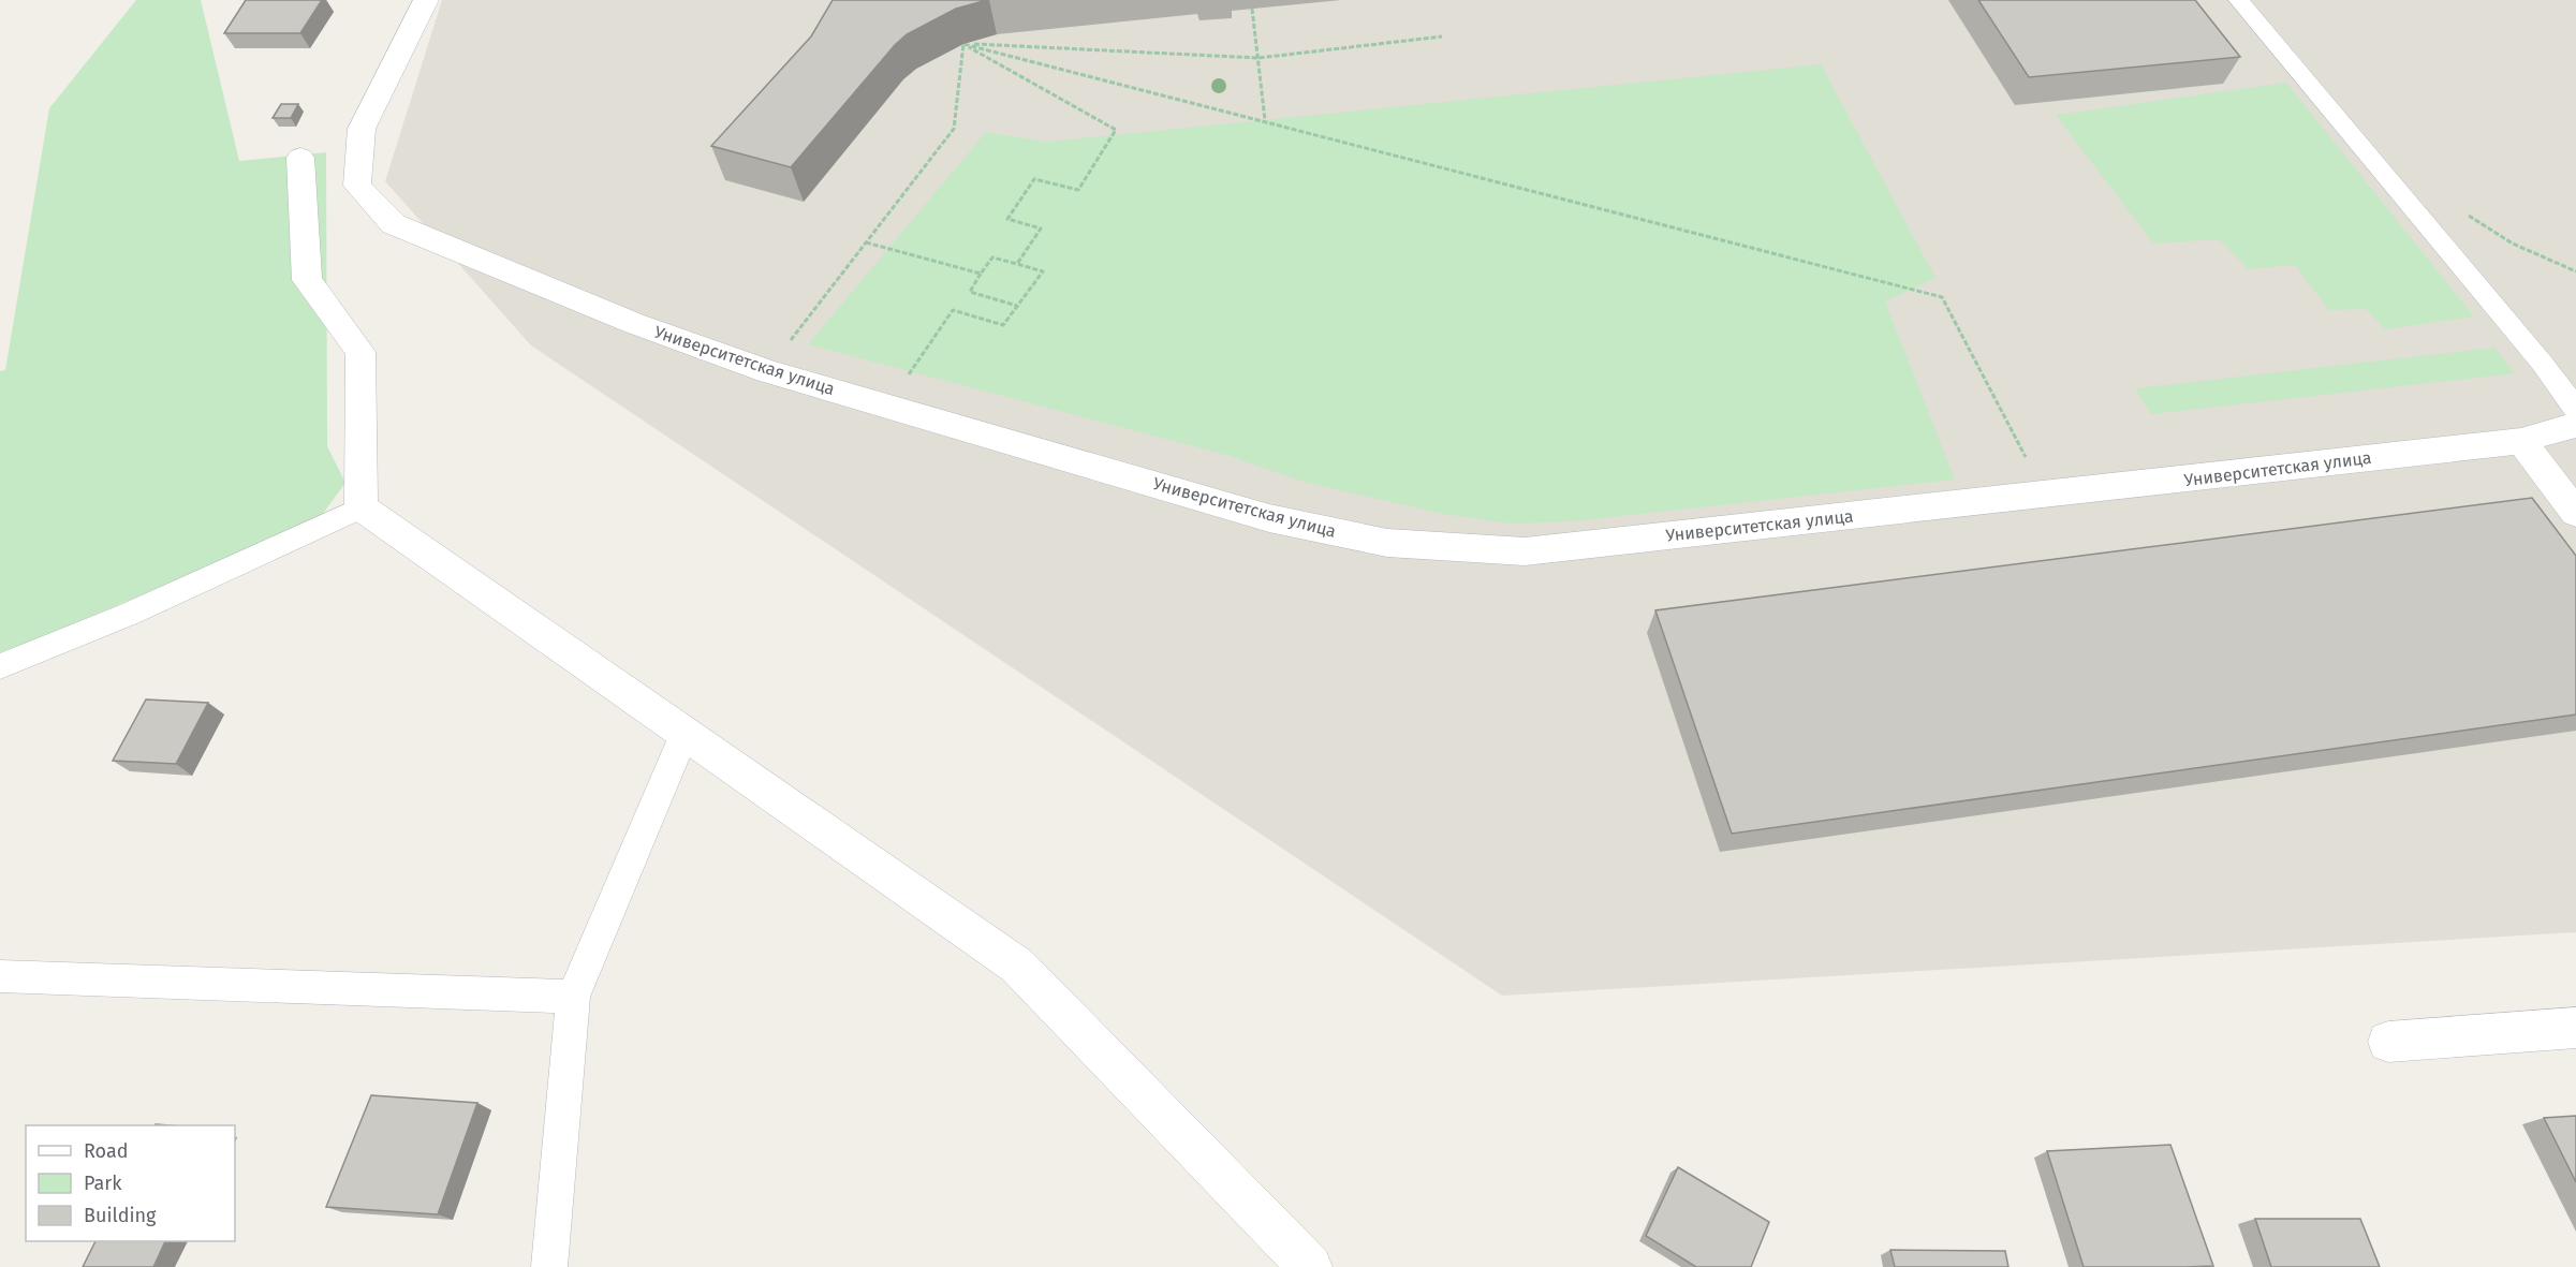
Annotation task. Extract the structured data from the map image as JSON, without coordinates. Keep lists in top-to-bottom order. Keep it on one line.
{"streets":{"street":["Университетская улица"]},"legend":["Road","Park","Building"]}
